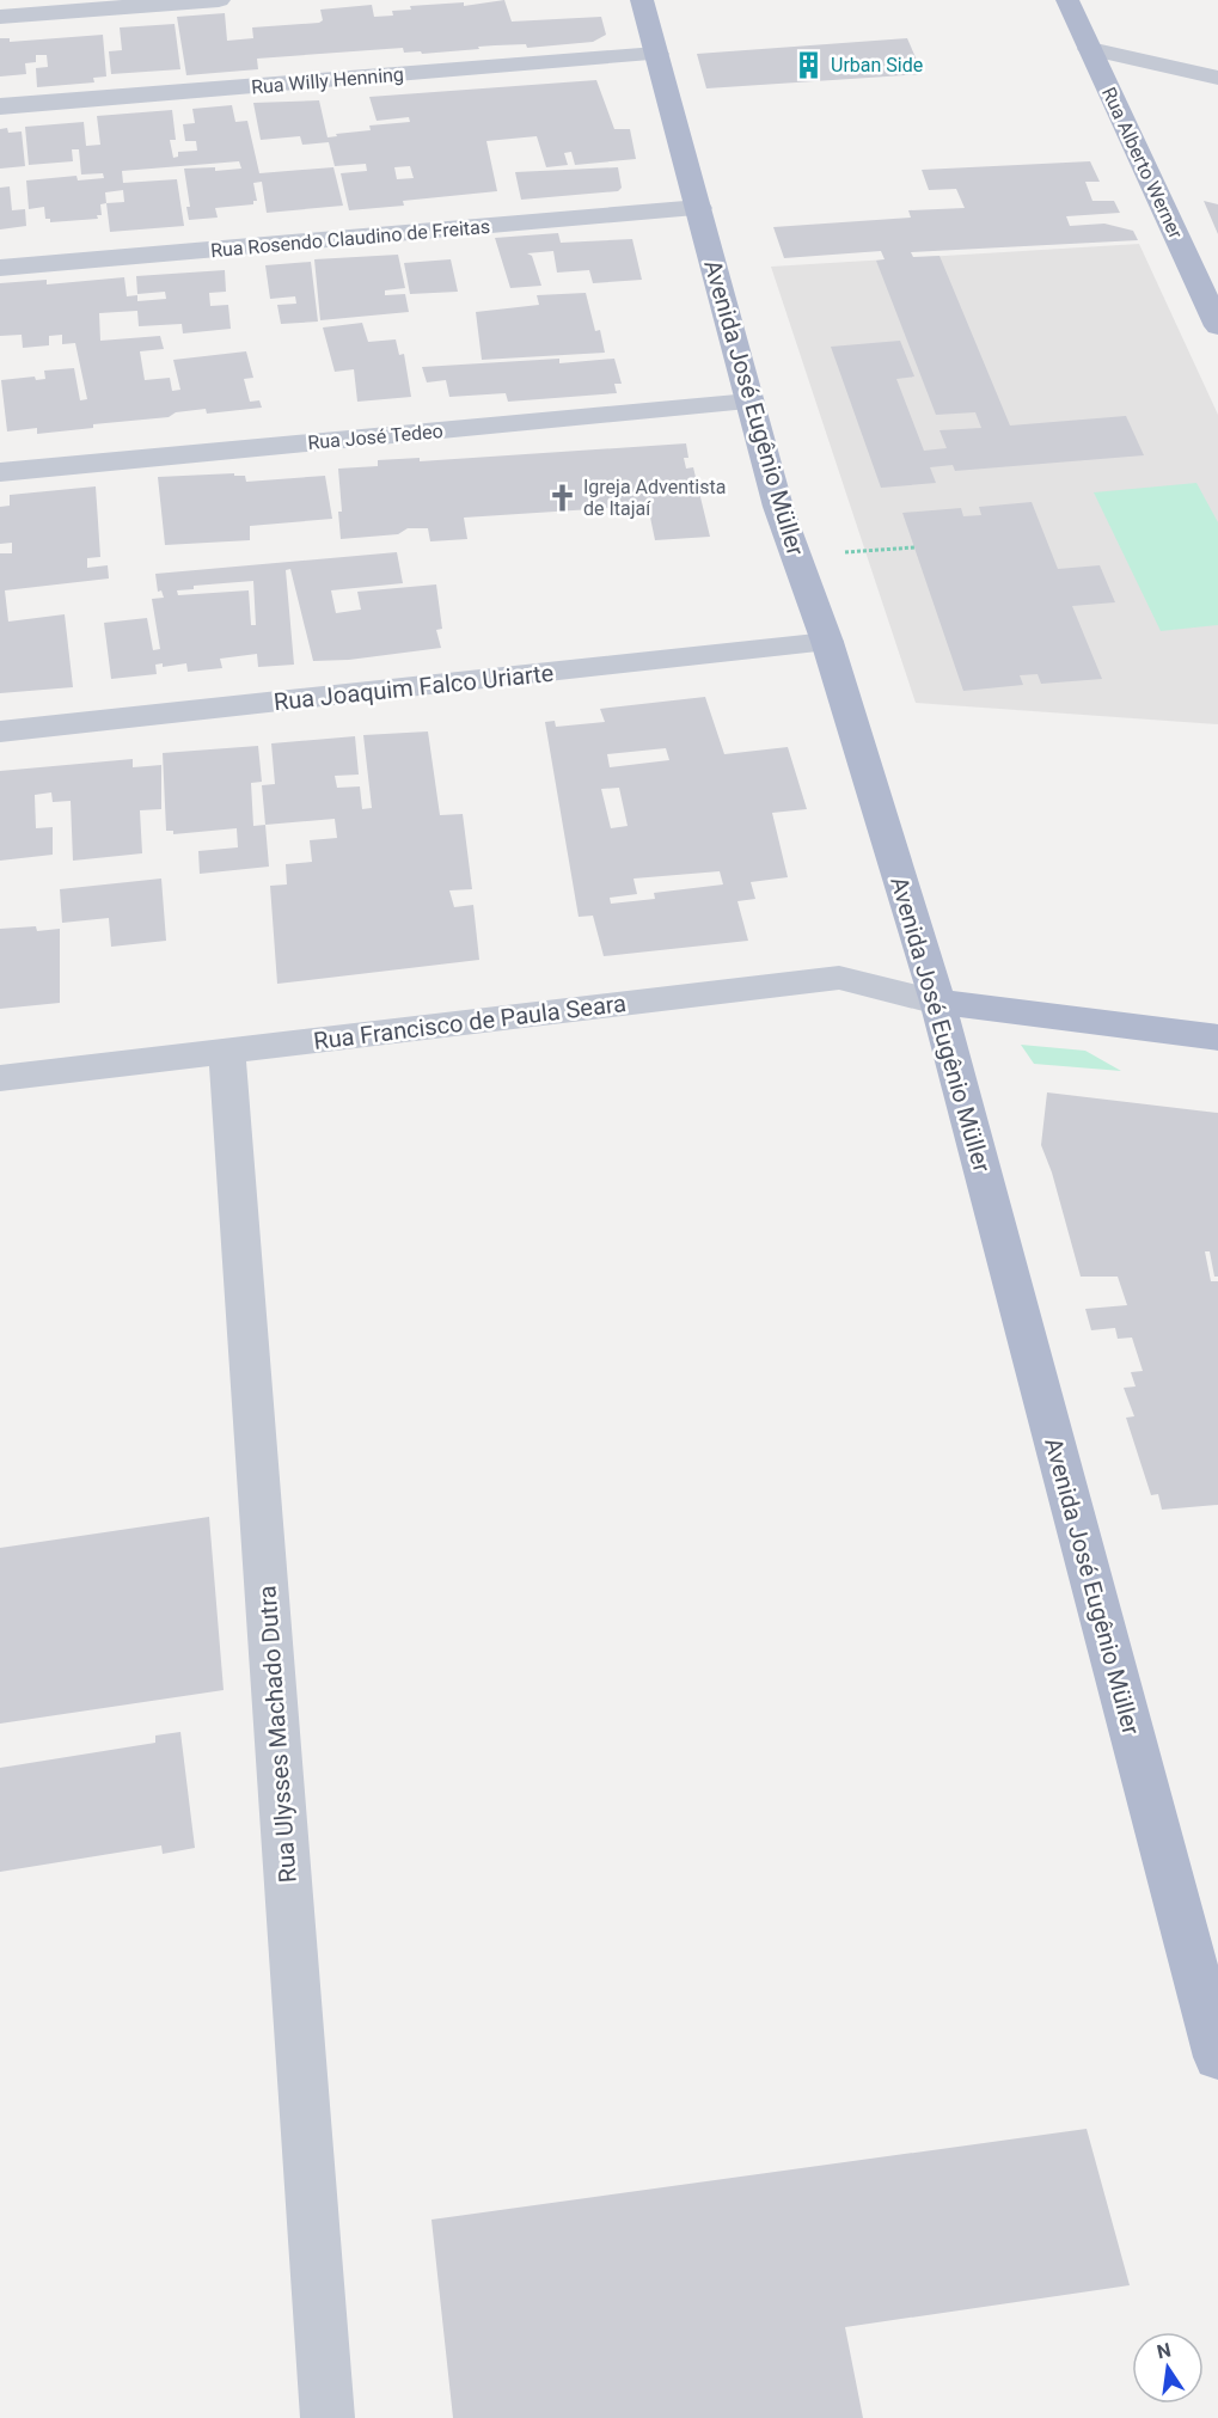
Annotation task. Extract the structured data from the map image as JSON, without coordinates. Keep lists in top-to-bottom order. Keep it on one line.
{"streets":{"main road":["Rua Alberto Werner","Avenida José Eugênio Müller"],"street":["Rua Willy Henning","Rua Rosendo Claudino de Freitas","Rua José Tedeo","Rua Joaquim Falco Uriarte","Rua Francisco de Paula Seara","Rua Ulysses Machado Dutra"]},"crossings":[["Rua Willy Henning","Avenida José Eugênio Müller"],["Rua Rosendo Claudino de Freitas","Avenida José Eugênio Müller"],["Avenida José Eugênio Müller","Rua José Tedeo"],["Avenida José Eugênio Müller","Rua Joaquim Falco Uriarte"],["Avenida José Eugênio Müller","Rua Francisco de Paula Seara"],["Rua Francisco de Paula Seara","Rua Ulysses Machado Dutra"]],"places":{"building":["Urban Side"],"church":["Igreja Adventista de Itajaí"]},"north":"top"}
